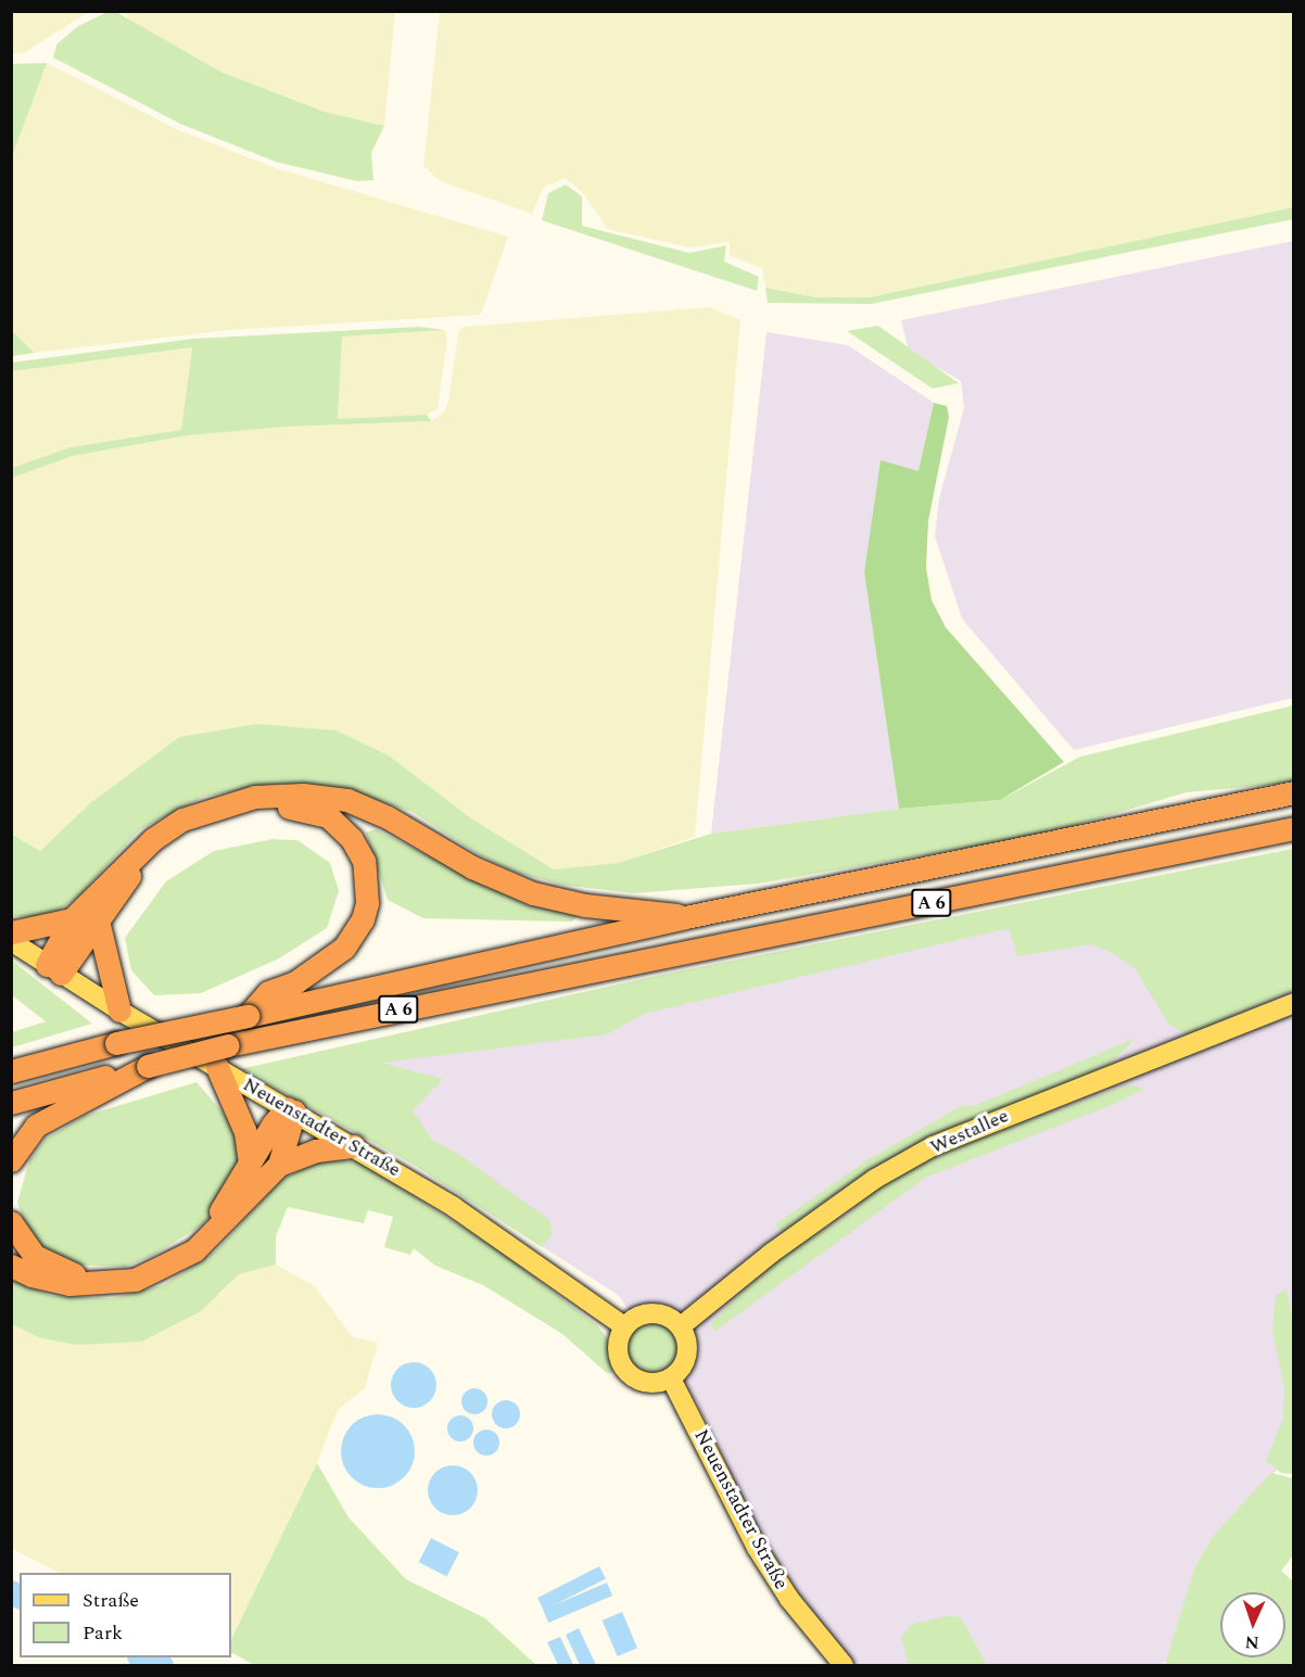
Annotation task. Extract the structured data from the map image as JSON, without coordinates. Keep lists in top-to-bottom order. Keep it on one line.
{"streets":{"highway":["A 6"],"main road":["Neuenstadter Straße","Westallee"]},"crossings":[["Neuenstadter Straße","Westallee"]],"legend":["Straße","Park"],"north":"bottom"}
